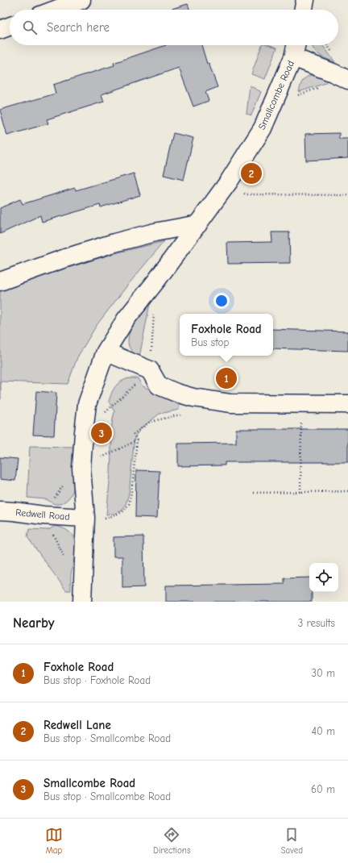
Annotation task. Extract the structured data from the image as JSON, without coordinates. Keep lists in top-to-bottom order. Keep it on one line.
{"streets":{"street":["Smallcombe Road","Redwell Road"]},"crossings":[["Smallcombe Road","Redwell Road"]],"page":{"search":"Search here","pins":["2","1","3"],"popup":["Foxhole Road","Bus stop"],"heading":["Nearby","3 results"],"list":[{"mark":"1","name":"Foxhole Road","note":"Bus stop · Foxhole Road","value":"30 m"},{"mark":"2","name":"Redwell Lane","note":"Bus stop · Smallcombe Road","value":"40 m"},{"mark":"3","name":"Smallcombe Road","note":"Bus stop · Smallcombe Road","value":"60 m"}],"nav":["Map","Directions","Saved"]}}
